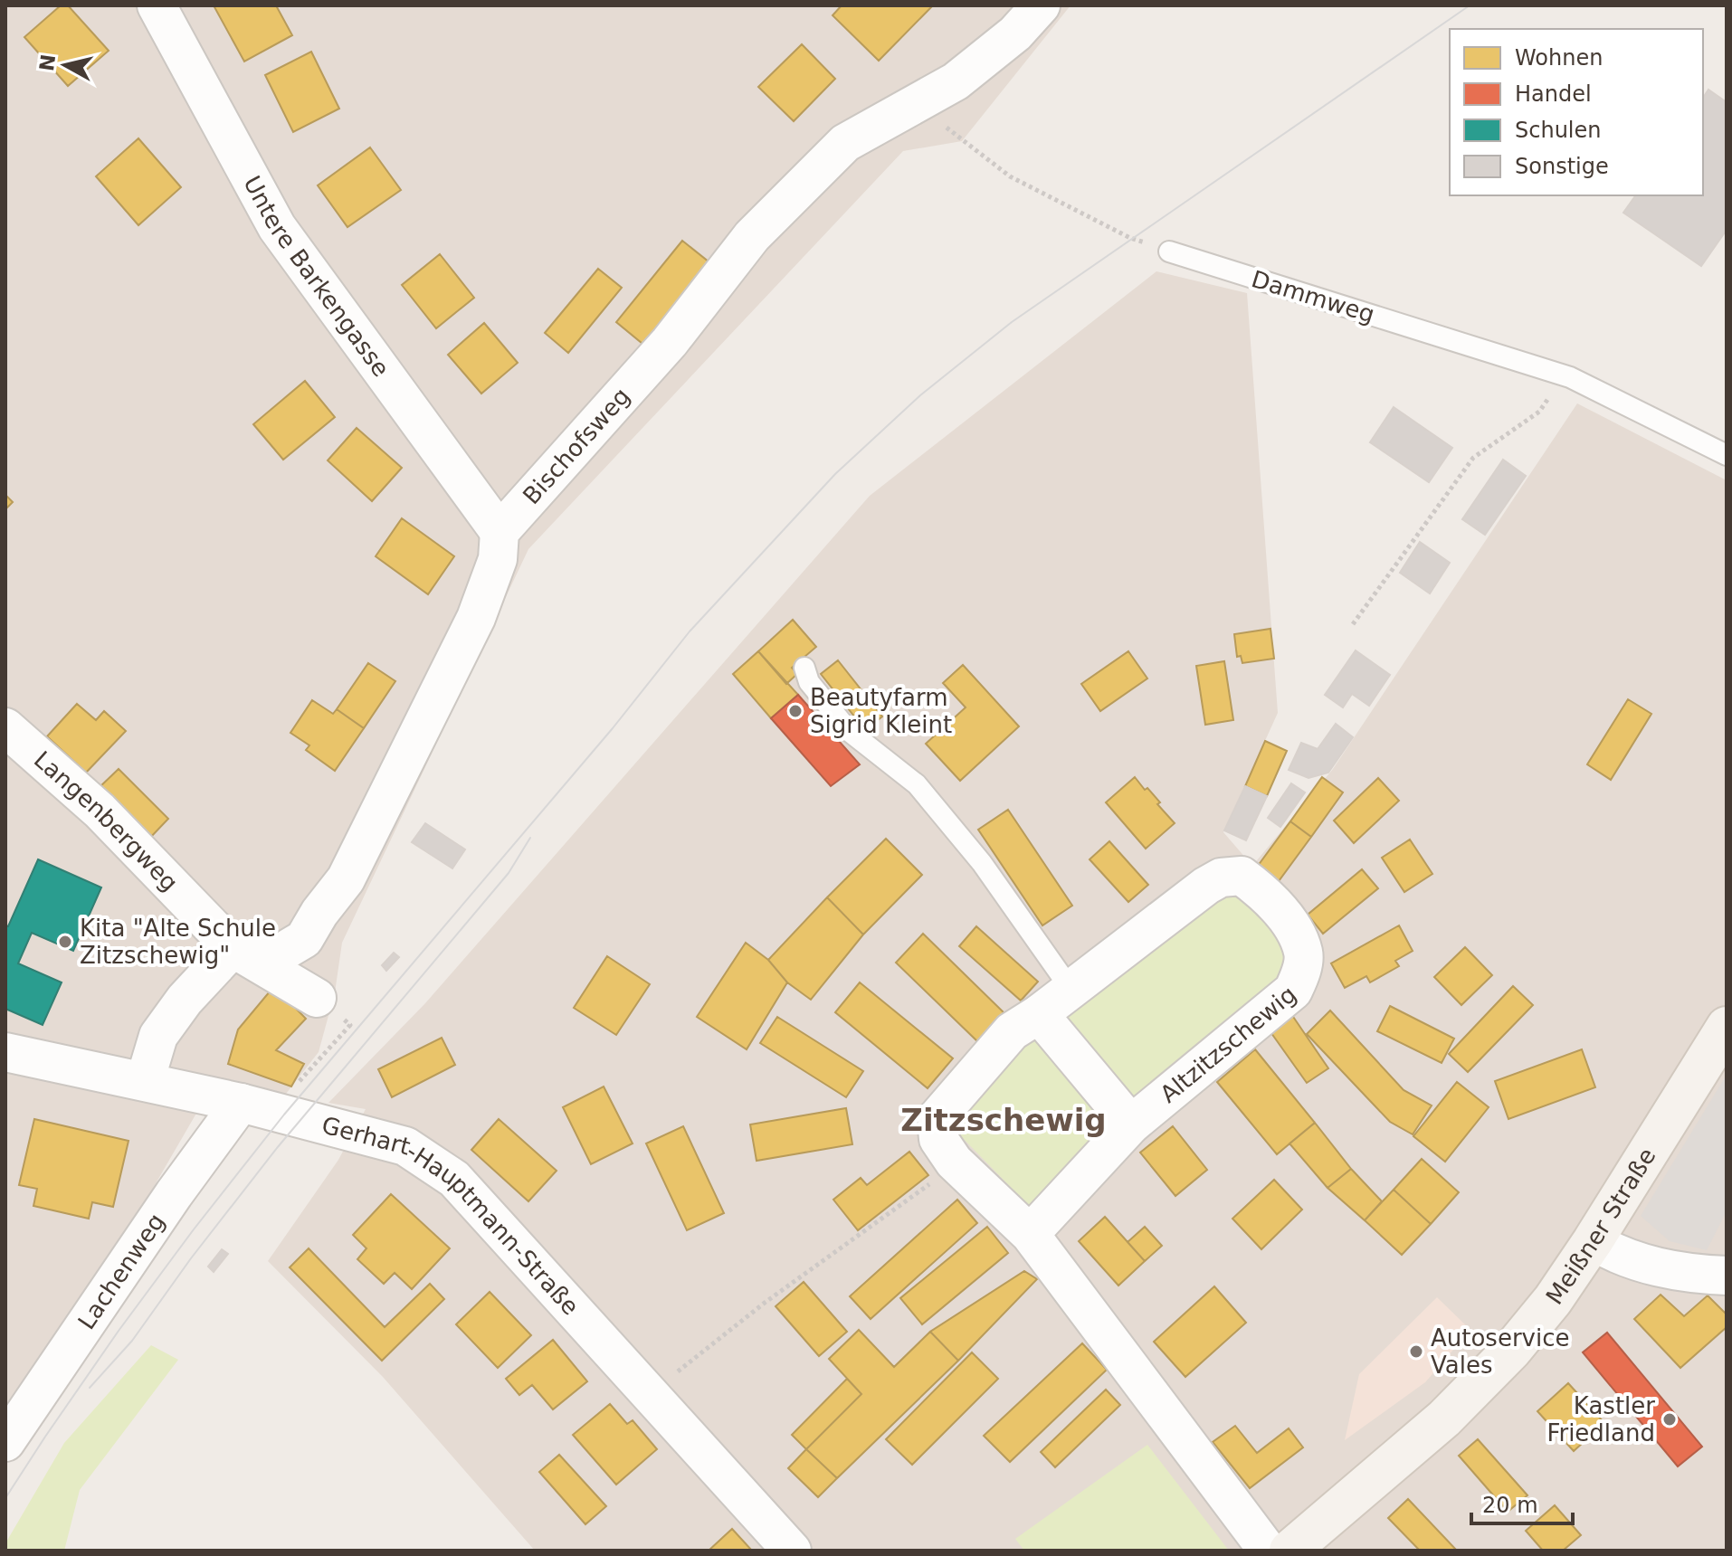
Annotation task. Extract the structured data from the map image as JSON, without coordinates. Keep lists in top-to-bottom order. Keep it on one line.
{"streets":{"main road":["Meißner Straße"],"street":["Untere Barkengasse","Bischofsweg","Langenbergweg","Altzitzschewig","Gerhart-Hauptmann-Straße","Lachenweg"],"lane":["Dammweg"]},"crossings":[["Untere Barkengasse","Bischofsweg"],["Gerhart-Hauptmann-Straße","Lachenweg"]],"districts":["Zitzschewig"],"places":["Beautyfarm Sigrid Kleint","Kita \"Alte Schule Zitzschewig\"","Autoservice Vales","Kastler Friedland"],"legend":["Wohnen","Handel","Schulen","Sonstige"],"scale_bar":"20 m","north":"left"}
